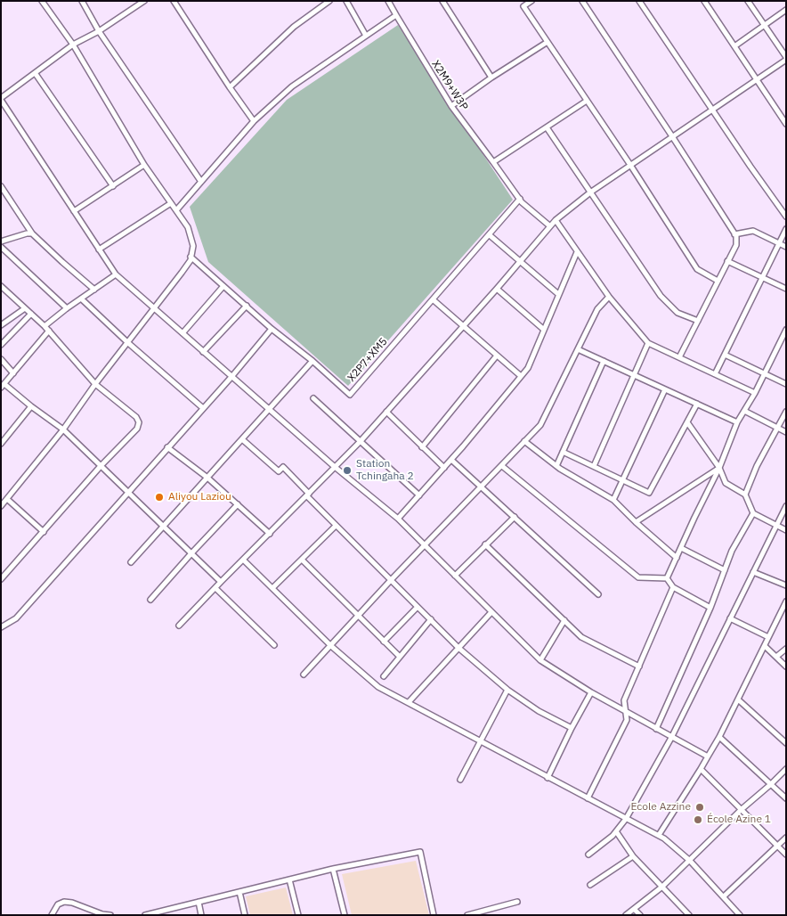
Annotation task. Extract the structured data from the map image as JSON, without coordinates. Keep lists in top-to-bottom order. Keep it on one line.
{"streets":{"street":["X2M9+W3P","X2P7+XM5"]},"crossings":[["X2M9+W3P","X2P7+XM5"]],"places":["Station Tchingaha 2","Aliyou Laziou","Ecole Azzine","École Azine 1"]}
